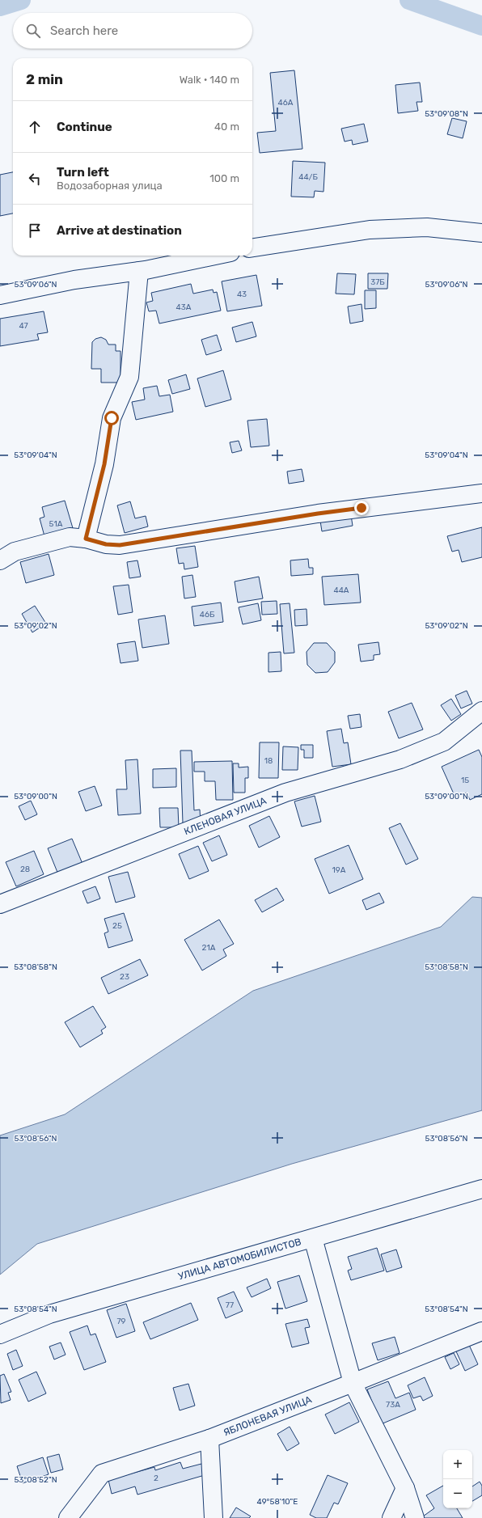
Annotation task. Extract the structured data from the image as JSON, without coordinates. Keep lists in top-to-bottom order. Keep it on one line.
{"streets":{"street":["КЛЕНОВАЯ УЛИЦА","УЛИЦА АВТОМОБИЛИСТОВ","ЯБЛОНЕВАЯ УЛИЦА"]},"house_numbers":["46А","44/Б","37Б","43","43А","47","51А","44А","46Б","18","15","28","19А","25","21А","23","77","79","73А","2"],"page":{"search":"Search here","heading":["2 min","Walk · 140 m"],"list":[["Continue","40 m"],["Turn left","Водозаборная улица","100 m"],"Arrive at destination"],"map_buttons":["+","−"]},"coordinates":["53°09'08\"N","53°09'06\"N","53°09'04\"N","53°09'02\"N","53°09'00\"N","53°08'58\"N","53°08'56\"N","53°08'54\"N","53°08'52\"N","49°58'10\"E"]}
